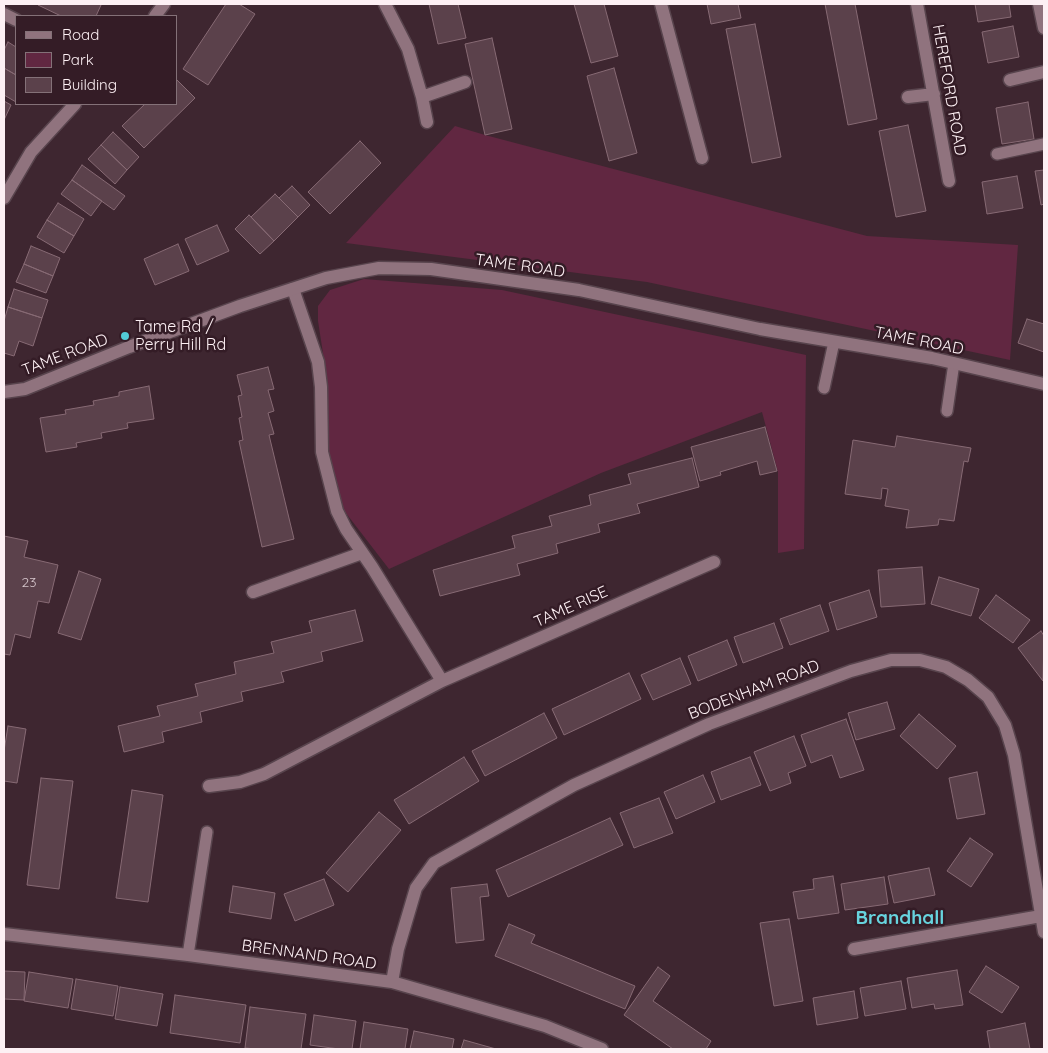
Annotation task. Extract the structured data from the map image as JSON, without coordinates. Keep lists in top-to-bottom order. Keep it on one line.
{"streets":{"street":["HEREFORD ROAD","TAME ROAD","TAME RISE","BODENHAM ROAD","BRENNAND ROAD"]},"crossings":[["BODENHAM ROAD","BRENNAND ROAD"]],"districts":["Brandhall"],"places":["Tame Rd / Perry Hill Rd"],"house_numbers":["23"],"legend":["Road","Park","Building"]}
